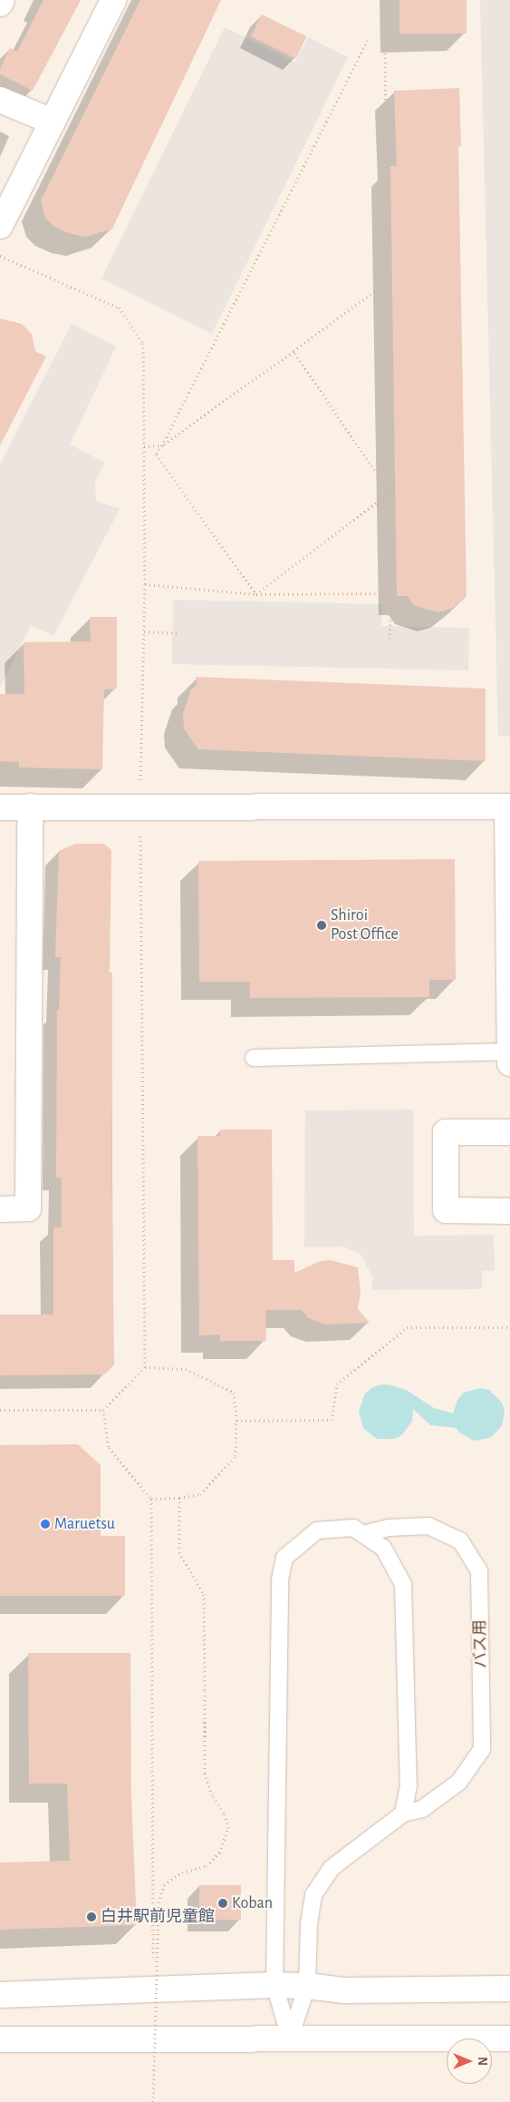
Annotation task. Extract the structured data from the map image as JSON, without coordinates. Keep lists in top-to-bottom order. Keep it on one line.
{"streets":{"lane":["バス用"]},"places":["Shiroi Post Office","Maruetsu","Koban","白井駅前児童館"],"north":"right"}
